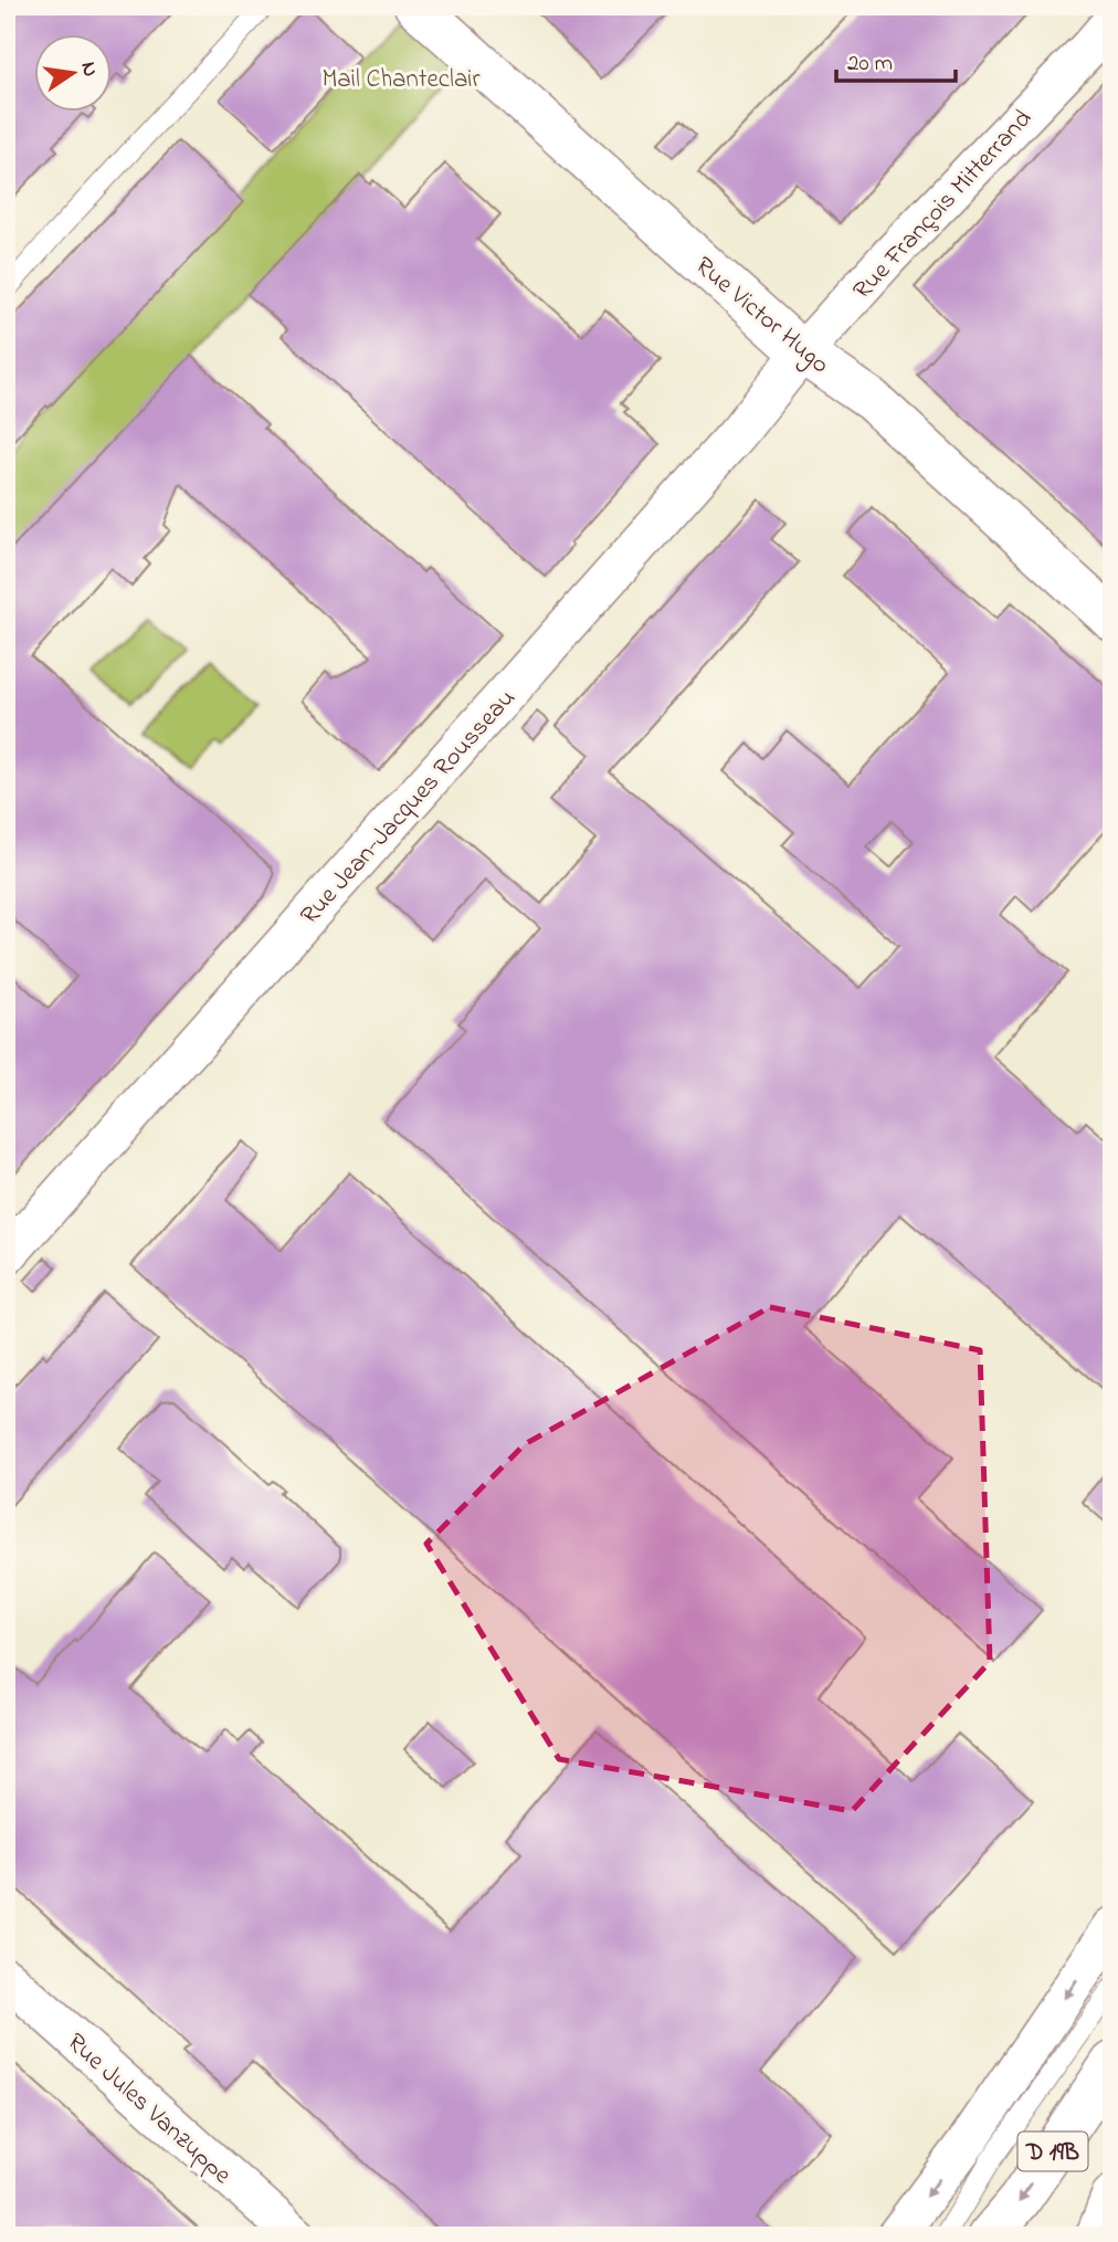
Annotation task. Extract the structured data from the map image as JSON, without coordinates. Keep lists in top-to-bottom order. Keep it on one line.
{"streets":{"main road":["Rue Victor Hugo","D 19B"],"street":["Rue François Mitterrand","Rue Jean-Jacques Rousseau","Rue Jules Vanzuppe"]},"crossings":[["Rue François Mitterrand","Rue Victor Hugo"],["Rue François Mitterrand","Rue Jean-Jacques Rousseau"],["Rue Victor Hugo","Rue Jean-Jacques Rousseau"]],"parks":["Mail Chanteclair"],"scale_bar":"20 m","north":"right"}
